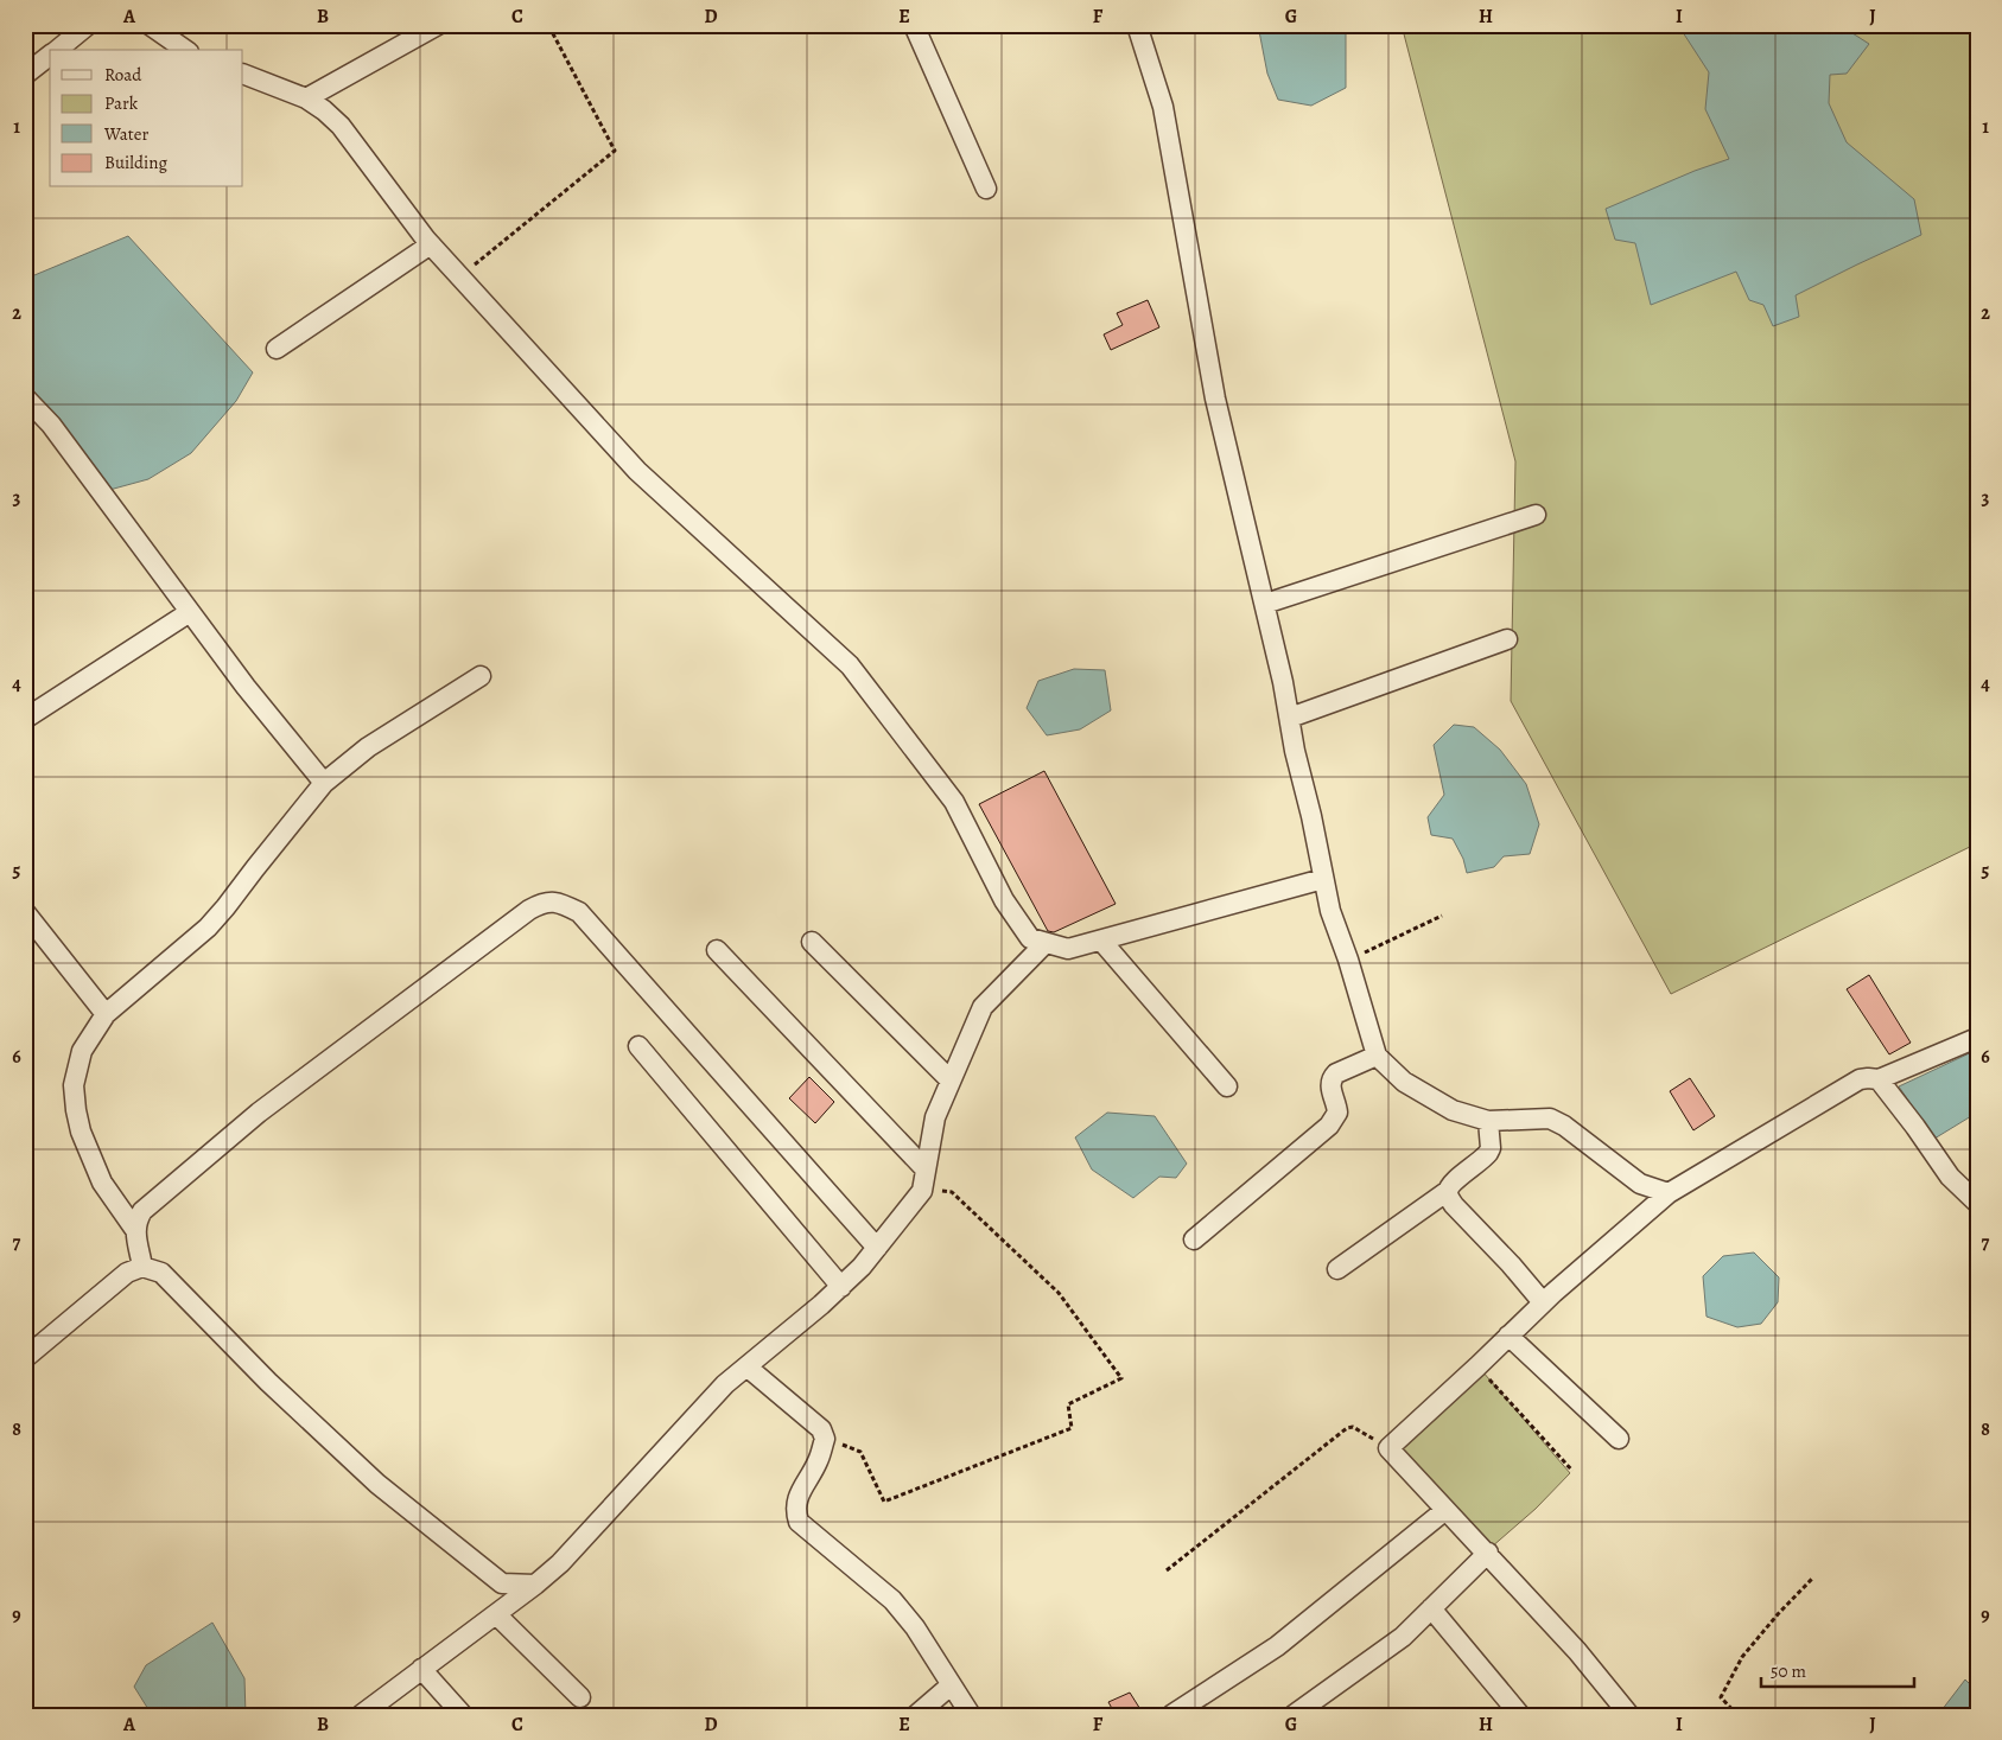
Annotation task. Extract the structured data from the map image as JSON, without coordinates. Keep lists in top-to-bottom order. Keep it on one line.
{"legend":["Road","Park","Water","Building"],"scale_bar":"50 m","grid":{"columns":["A","B","C","D","E","F","G","H","I","J"],"rows":["1","2","3","4","5","6","7","8","9"]}}
